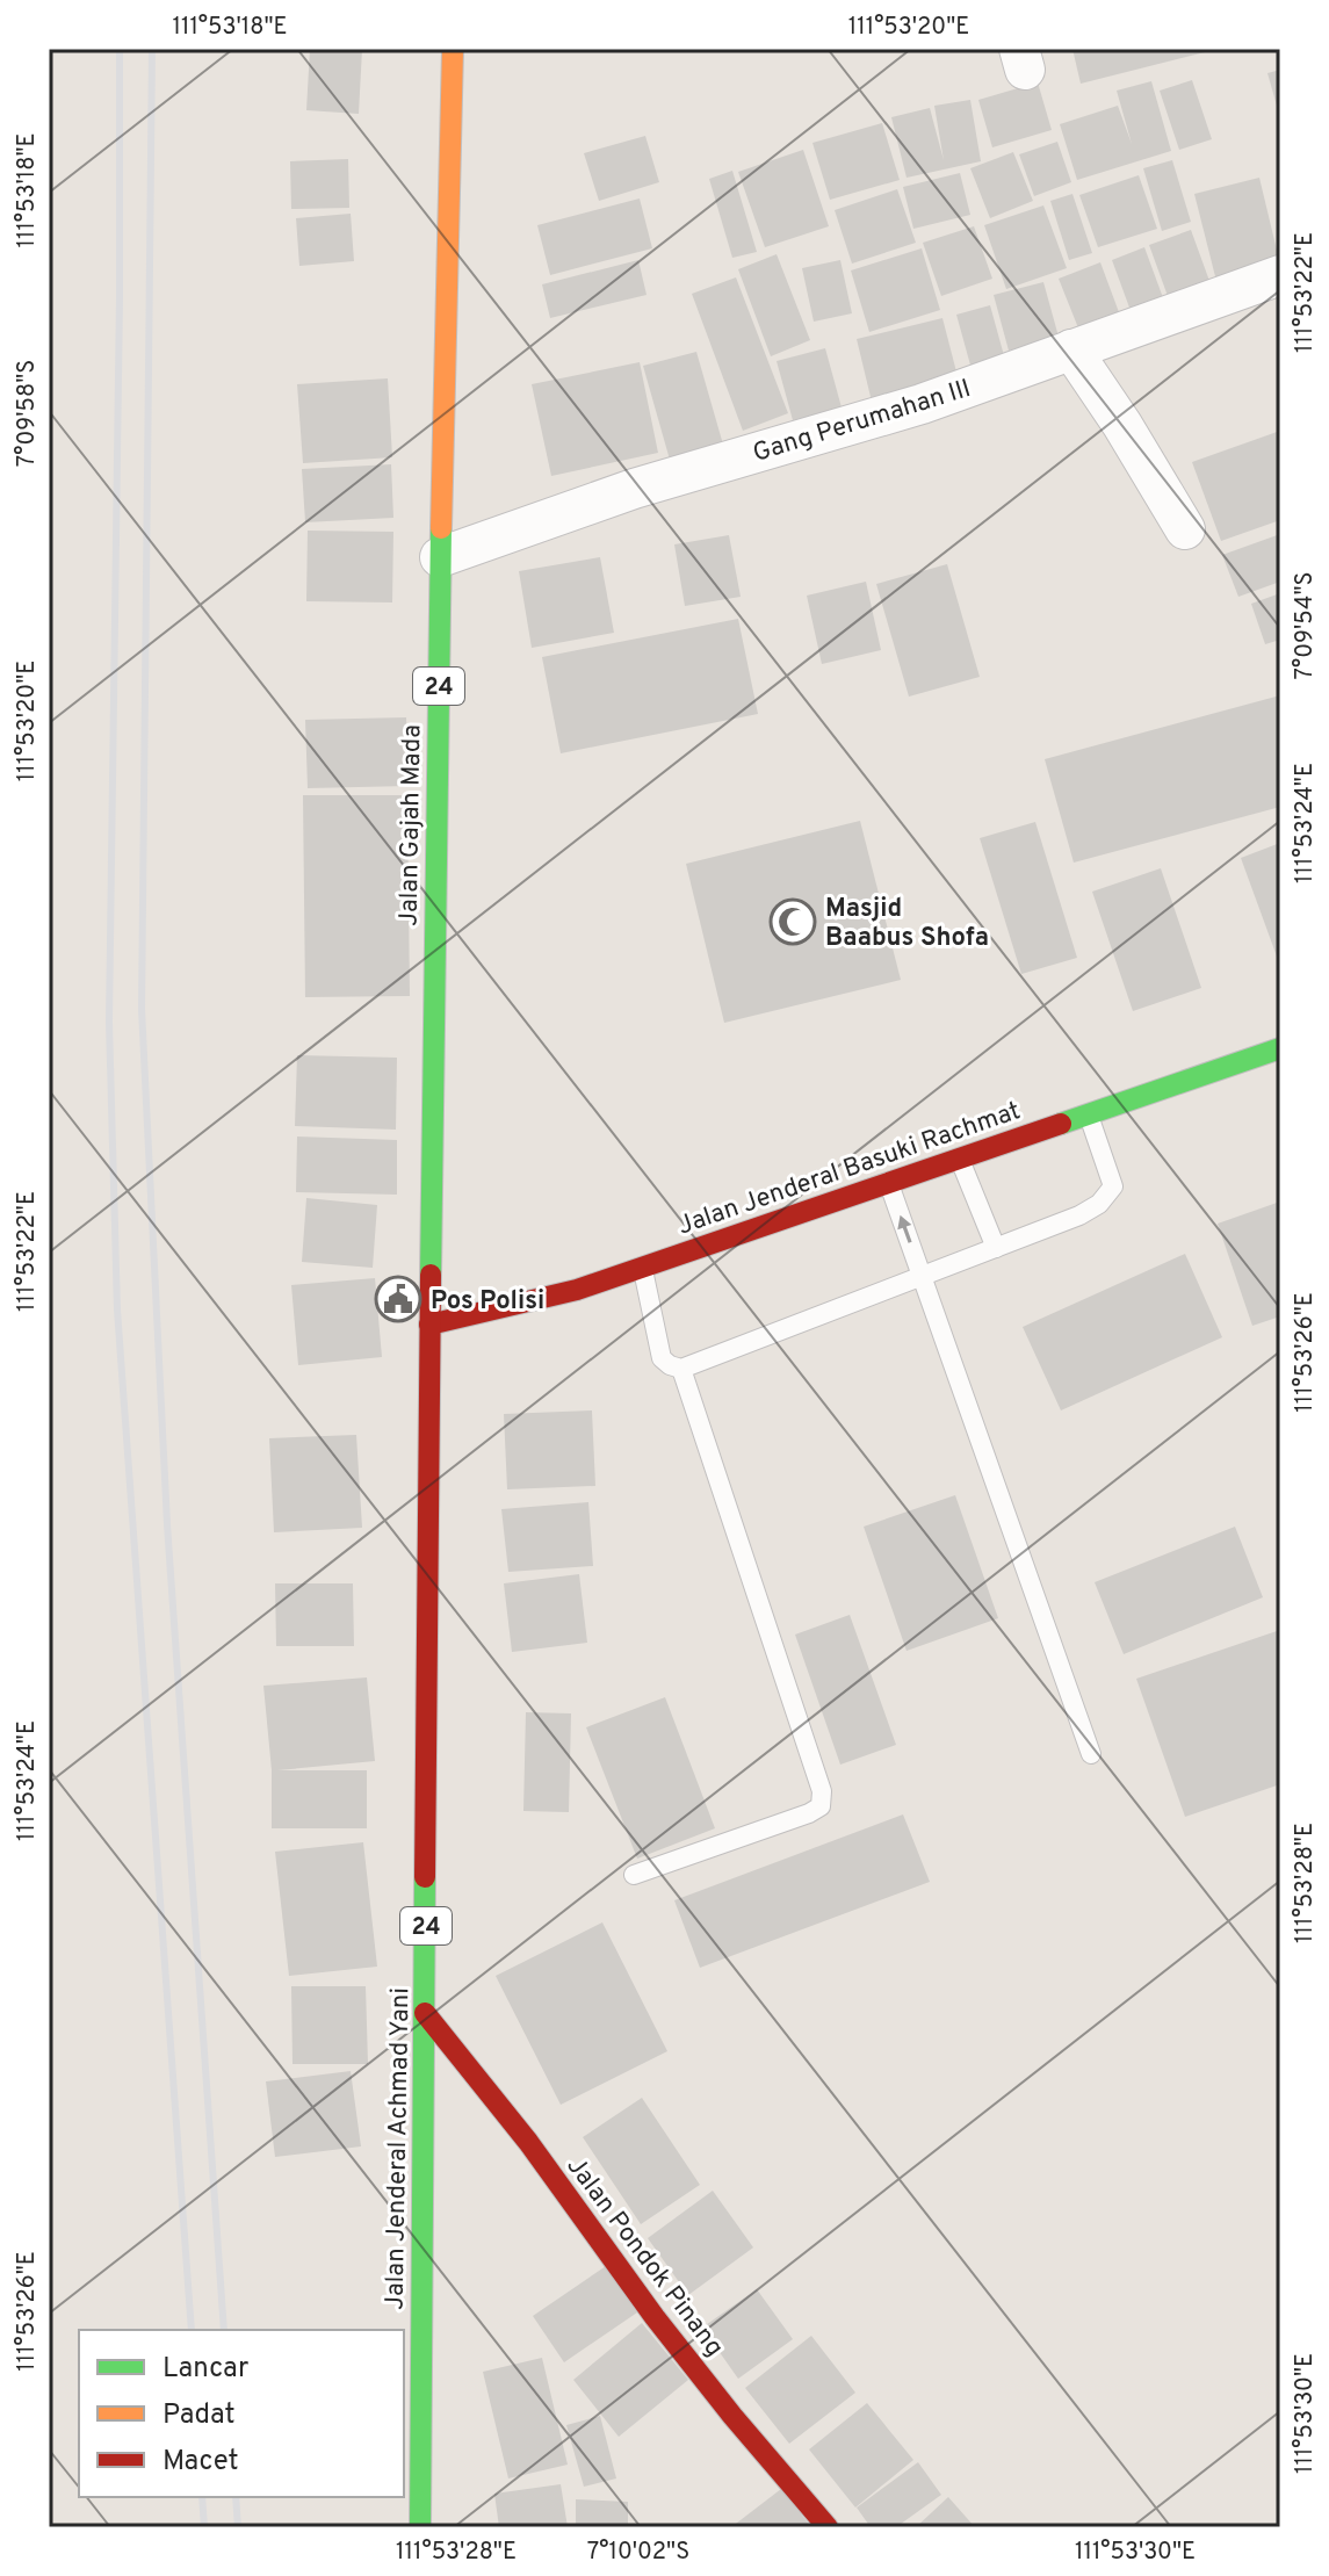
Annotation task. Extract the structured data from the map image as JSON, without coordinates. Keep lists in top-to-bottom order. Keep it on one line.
{"streets":{"main road":["24","Jalan Gajah Mada","Jalan Jenderal Basuki Rachmat","Jalan Jenderal Achmad Yani","Jalan Pondok Pinang"],"street":["Gang Perumahan III"]},"crossings":[["Gang Perumahan III","Jalan Gajah Mada"],["Jalan Gajah Mada","Jalan Jenderal Basuki Rachmat"],["Jalan Gajah Mada","Jalan Jenderal Achmad Yani"],["Jalan Jenderal Basuki Rachmat","Jalan Jenderal Achmad Yani"],["Jalan Jenderal Achmad Yani","Jalan Pondok Pinang"]],"places":{"mosque":["Masjid Baabus Shofa"],"public building":["Pos Polisi"]},"legend":["Lancar","Padat","Macet"],"coordinates":["111°53'18\"E","111°53'20\"E","111°53'22\"E","7°09'58\"S","7°09'54\"S","111°53'24\"E","111°53'26\"E","111°53'28\"E","111°53'30\"E","7°10'02\"S"]}
